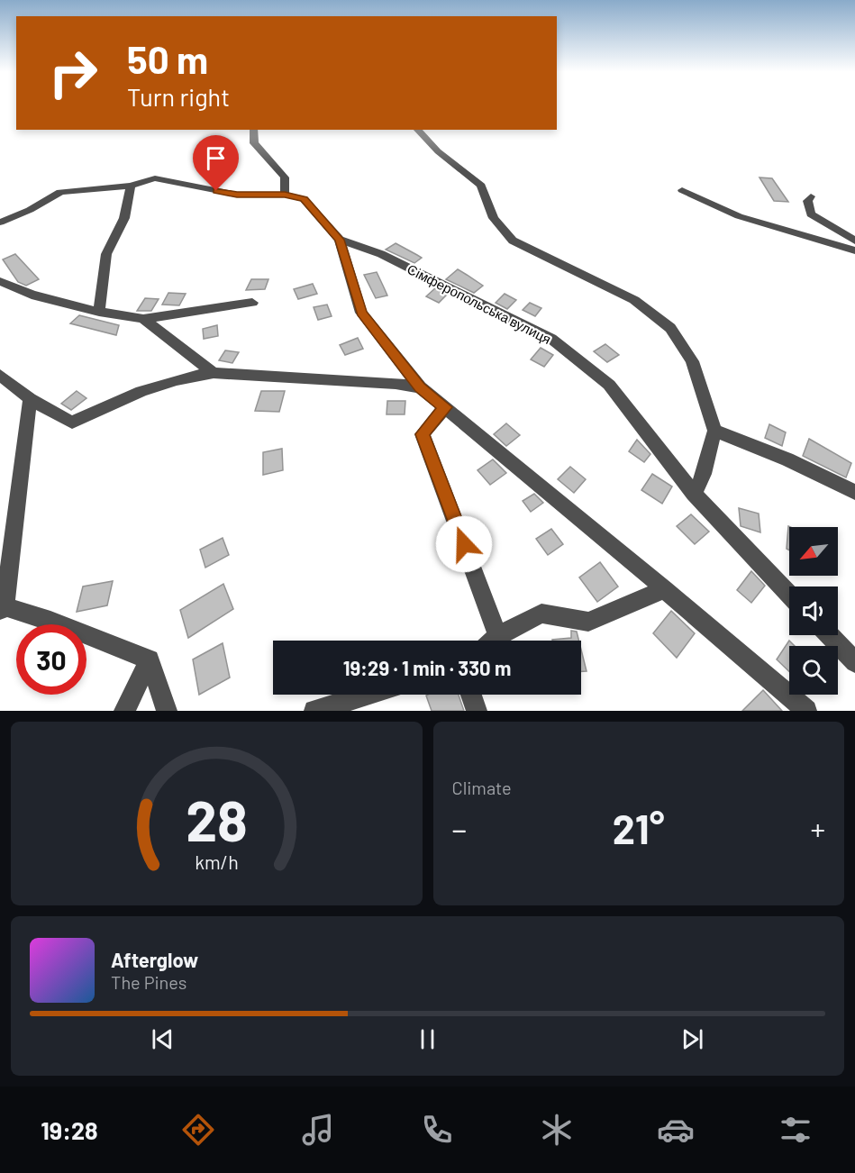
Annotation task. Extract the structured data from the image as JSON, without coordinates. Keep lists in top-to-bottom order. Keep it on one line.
{"streets":{"street":["Сімферопольська вулиця"]},"north":"bottom left","page":{"turn":["50 m","Turn right"],"limit":"30","trip":"19:29 · 1 min · 330 m","tile":"Climate","heat":["−","21°","+"],"song":["Afterglow","The Pines"],"tabs":"19:28","gauge":["28","km/h"]}}
